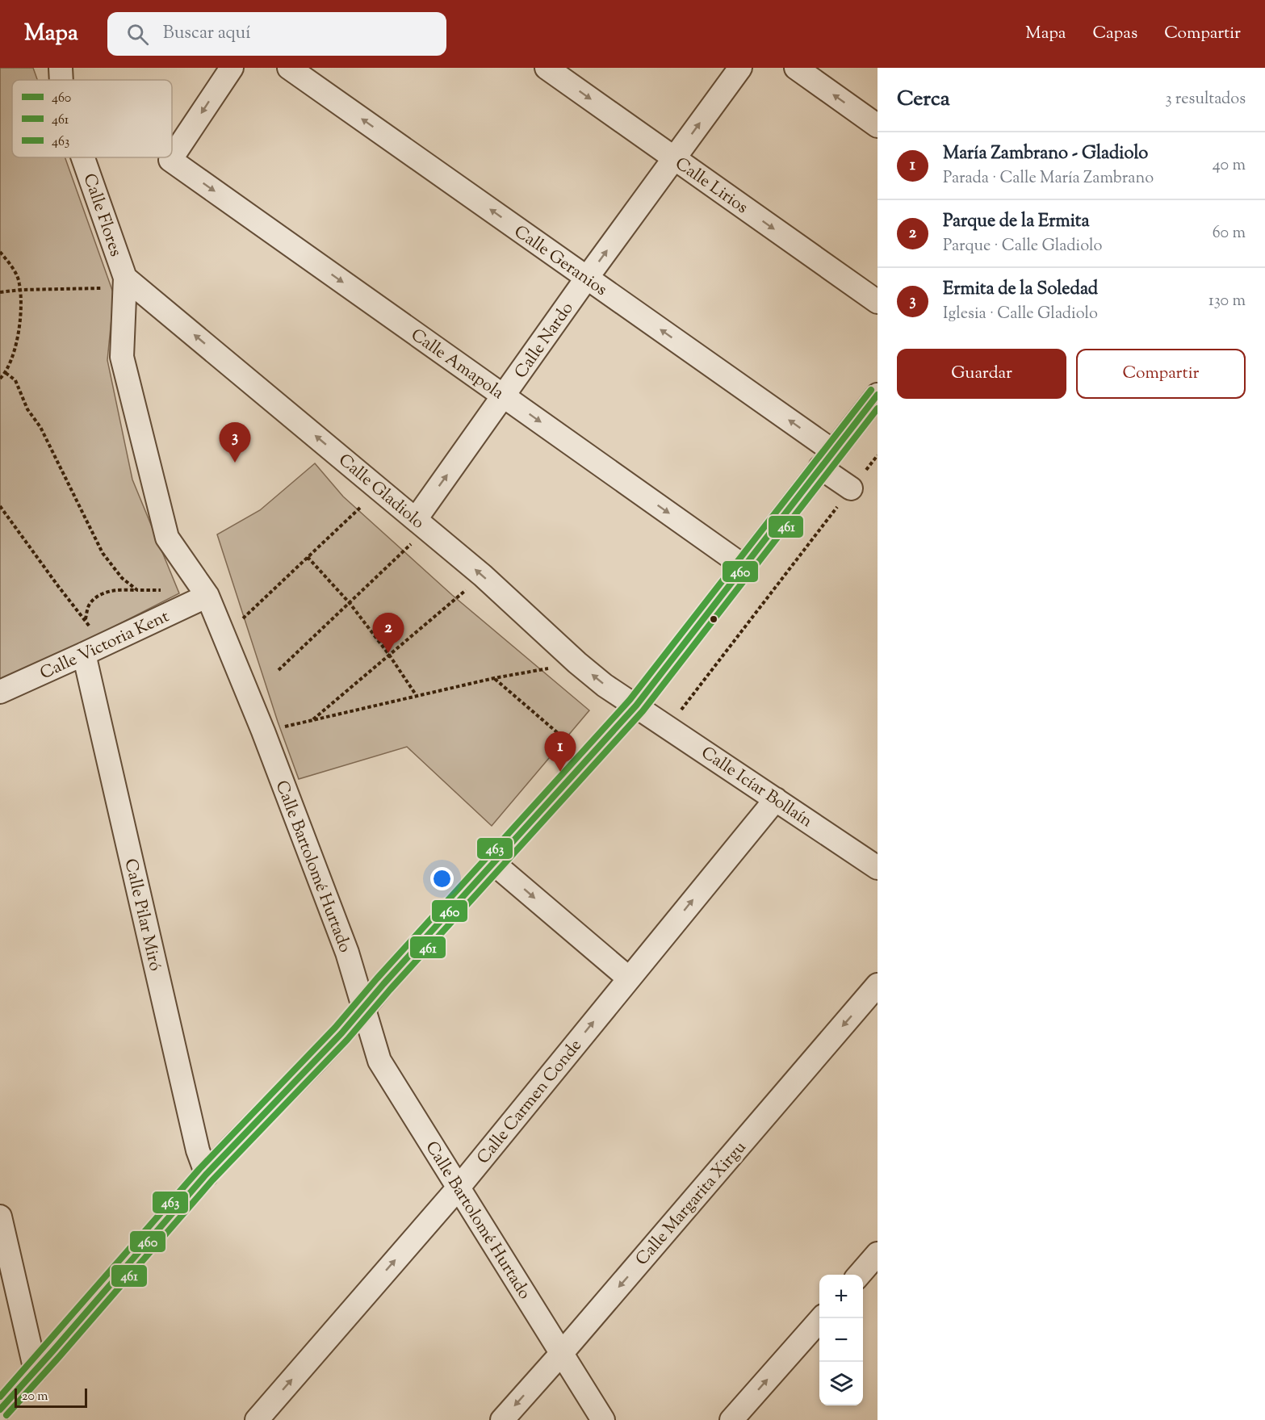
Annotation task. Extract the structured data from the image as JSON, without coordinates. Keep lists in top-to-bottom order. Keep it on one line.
{"streets":{"street":["Calle Lirios","Calle Flores","Calle Geranios","Calle Nardo","Calle Amapola","Calle Gladiolo","Calle Victoria Kent","Calle Icíar Bollaín","Calle Bartolomé Hurtado","Calle Pilar Miró","Calle Carmen Conde","Calle Margarita Xirgu"]},"crossings":[["Calle Lirios","Calle Nardo"],["Calle Flores","Calle Gladiolo"],["Calle Flores","Calle Bartolomé Hurtado"],["Calle Geranios","Calle Nardo"],["Calle Nardo","Calle Amapola"],["Calle Nardo","Calle Gladiolo"],["Calle Gladiolo","Calle Icíar Bollaín"],["Calle Gladiolo","Calle Bartolomé Hurtado"],["Calle Victoria Kent","Calle Bartolomé Hurtado"],["Calle Victoria Kent","Calle Pilar Miró"],["Calle Icíar Bollaín","Calle Carmen Conde"],["Calle Bartolomé Hurtado","Calle Carmen Conde"],["Calle Bartolomé Hurtado","Calle Margarita Xirgu"]],"one_way":["Calle Lirios","Calle Geranios","Calle Nardo","Calle Amapola","Calle Gladiolo","Calle Margarita Xirgu"],"lines":["transit line 463","transit line 460","transit line 461"],"legend":["460","461","463"],"scale_bar":"20 m","page":{"header":"Mapa","search":"Buscar aquí","nav":["Mapa","Capas","Compartir"],"heading":["Cerca","3 resultados"],"list":[{"mark":"1","name":"María Zambrano - Gladiolo","note":"Parada · Calle María Zambrano","value":"40 m"},{"mark":"2","name":"Parque de la Ermita","note":"Parque · Calle Gladiolo","value":"60 m"},{"mark":"3","name":"Ermita de la Soledad","note":"Iglesia · Calle Gladiolo","value":"130 m"}],"buttons":["Guardar","Compartir"],"pins":["3","2","1"],"map_buttons":["+","−"],"scale":"20 m"}}
